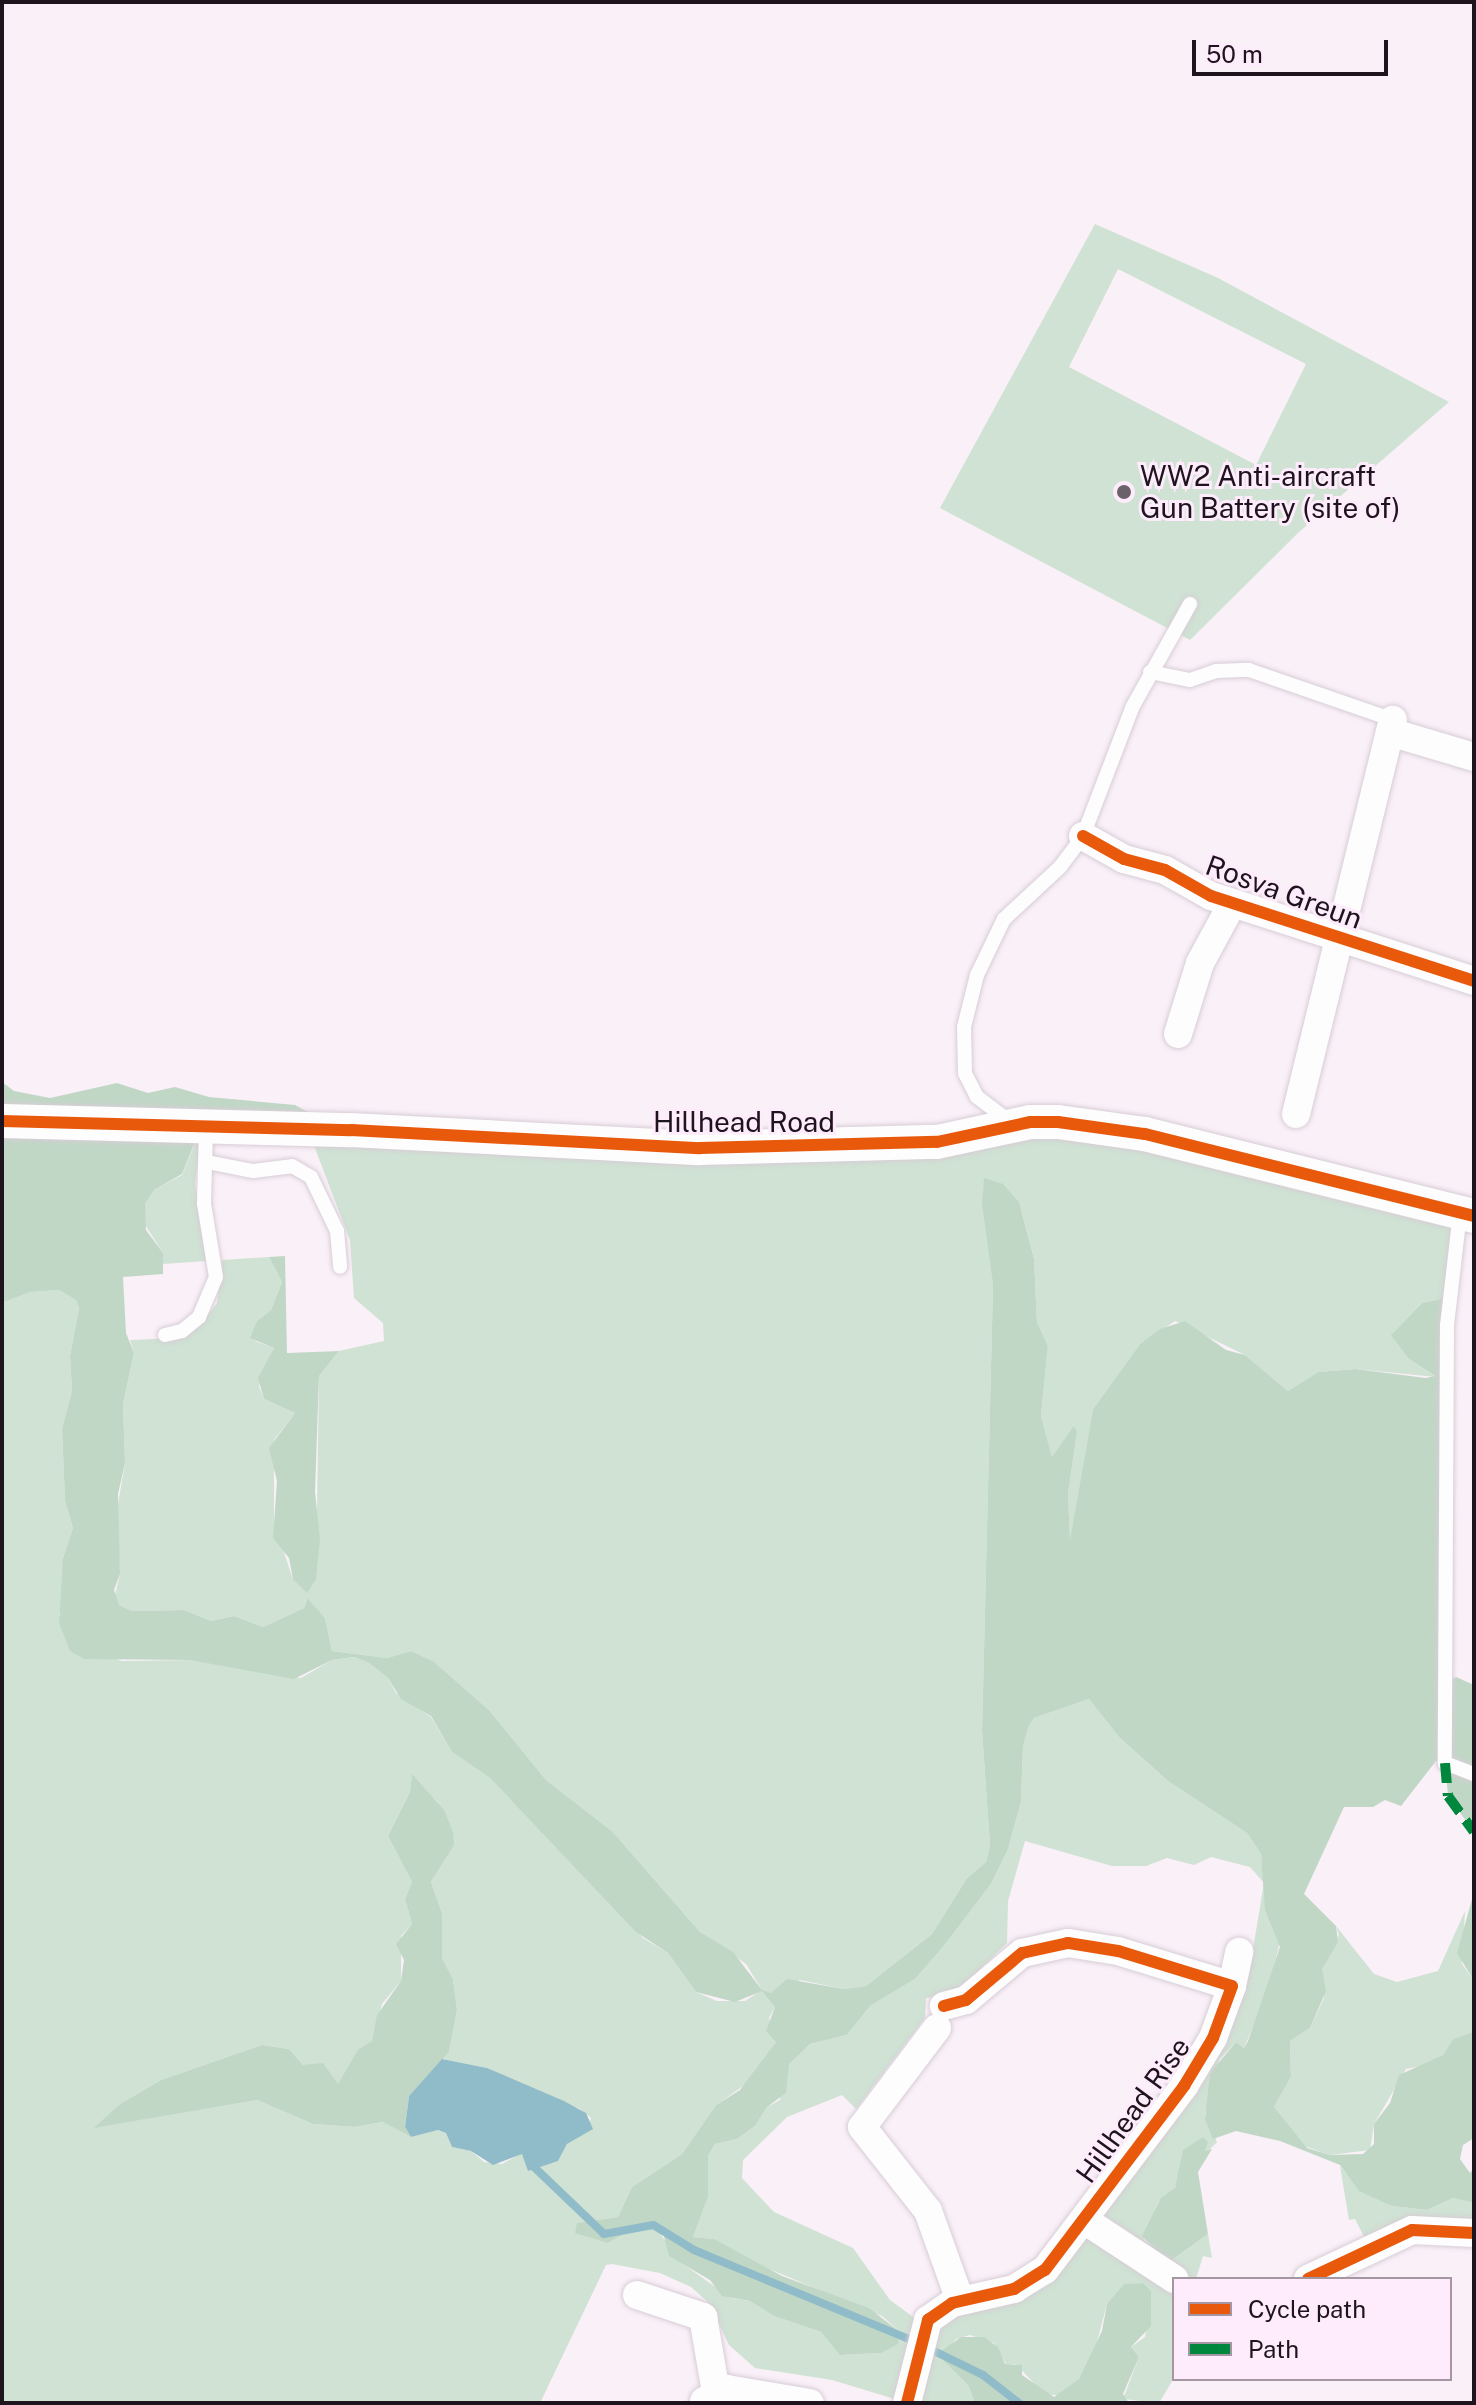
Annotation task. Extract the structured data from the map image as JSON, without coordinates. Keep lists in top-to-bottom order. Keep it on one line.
{"streets":{"street":["Rosva Greun","Hillhead Road","Hillhead Rise"]},"places":["WW2 Anti-aircraft Gun Battery (site of)"],"legend":["Cycle path","Path"],"scale_bar":"50 m"}
